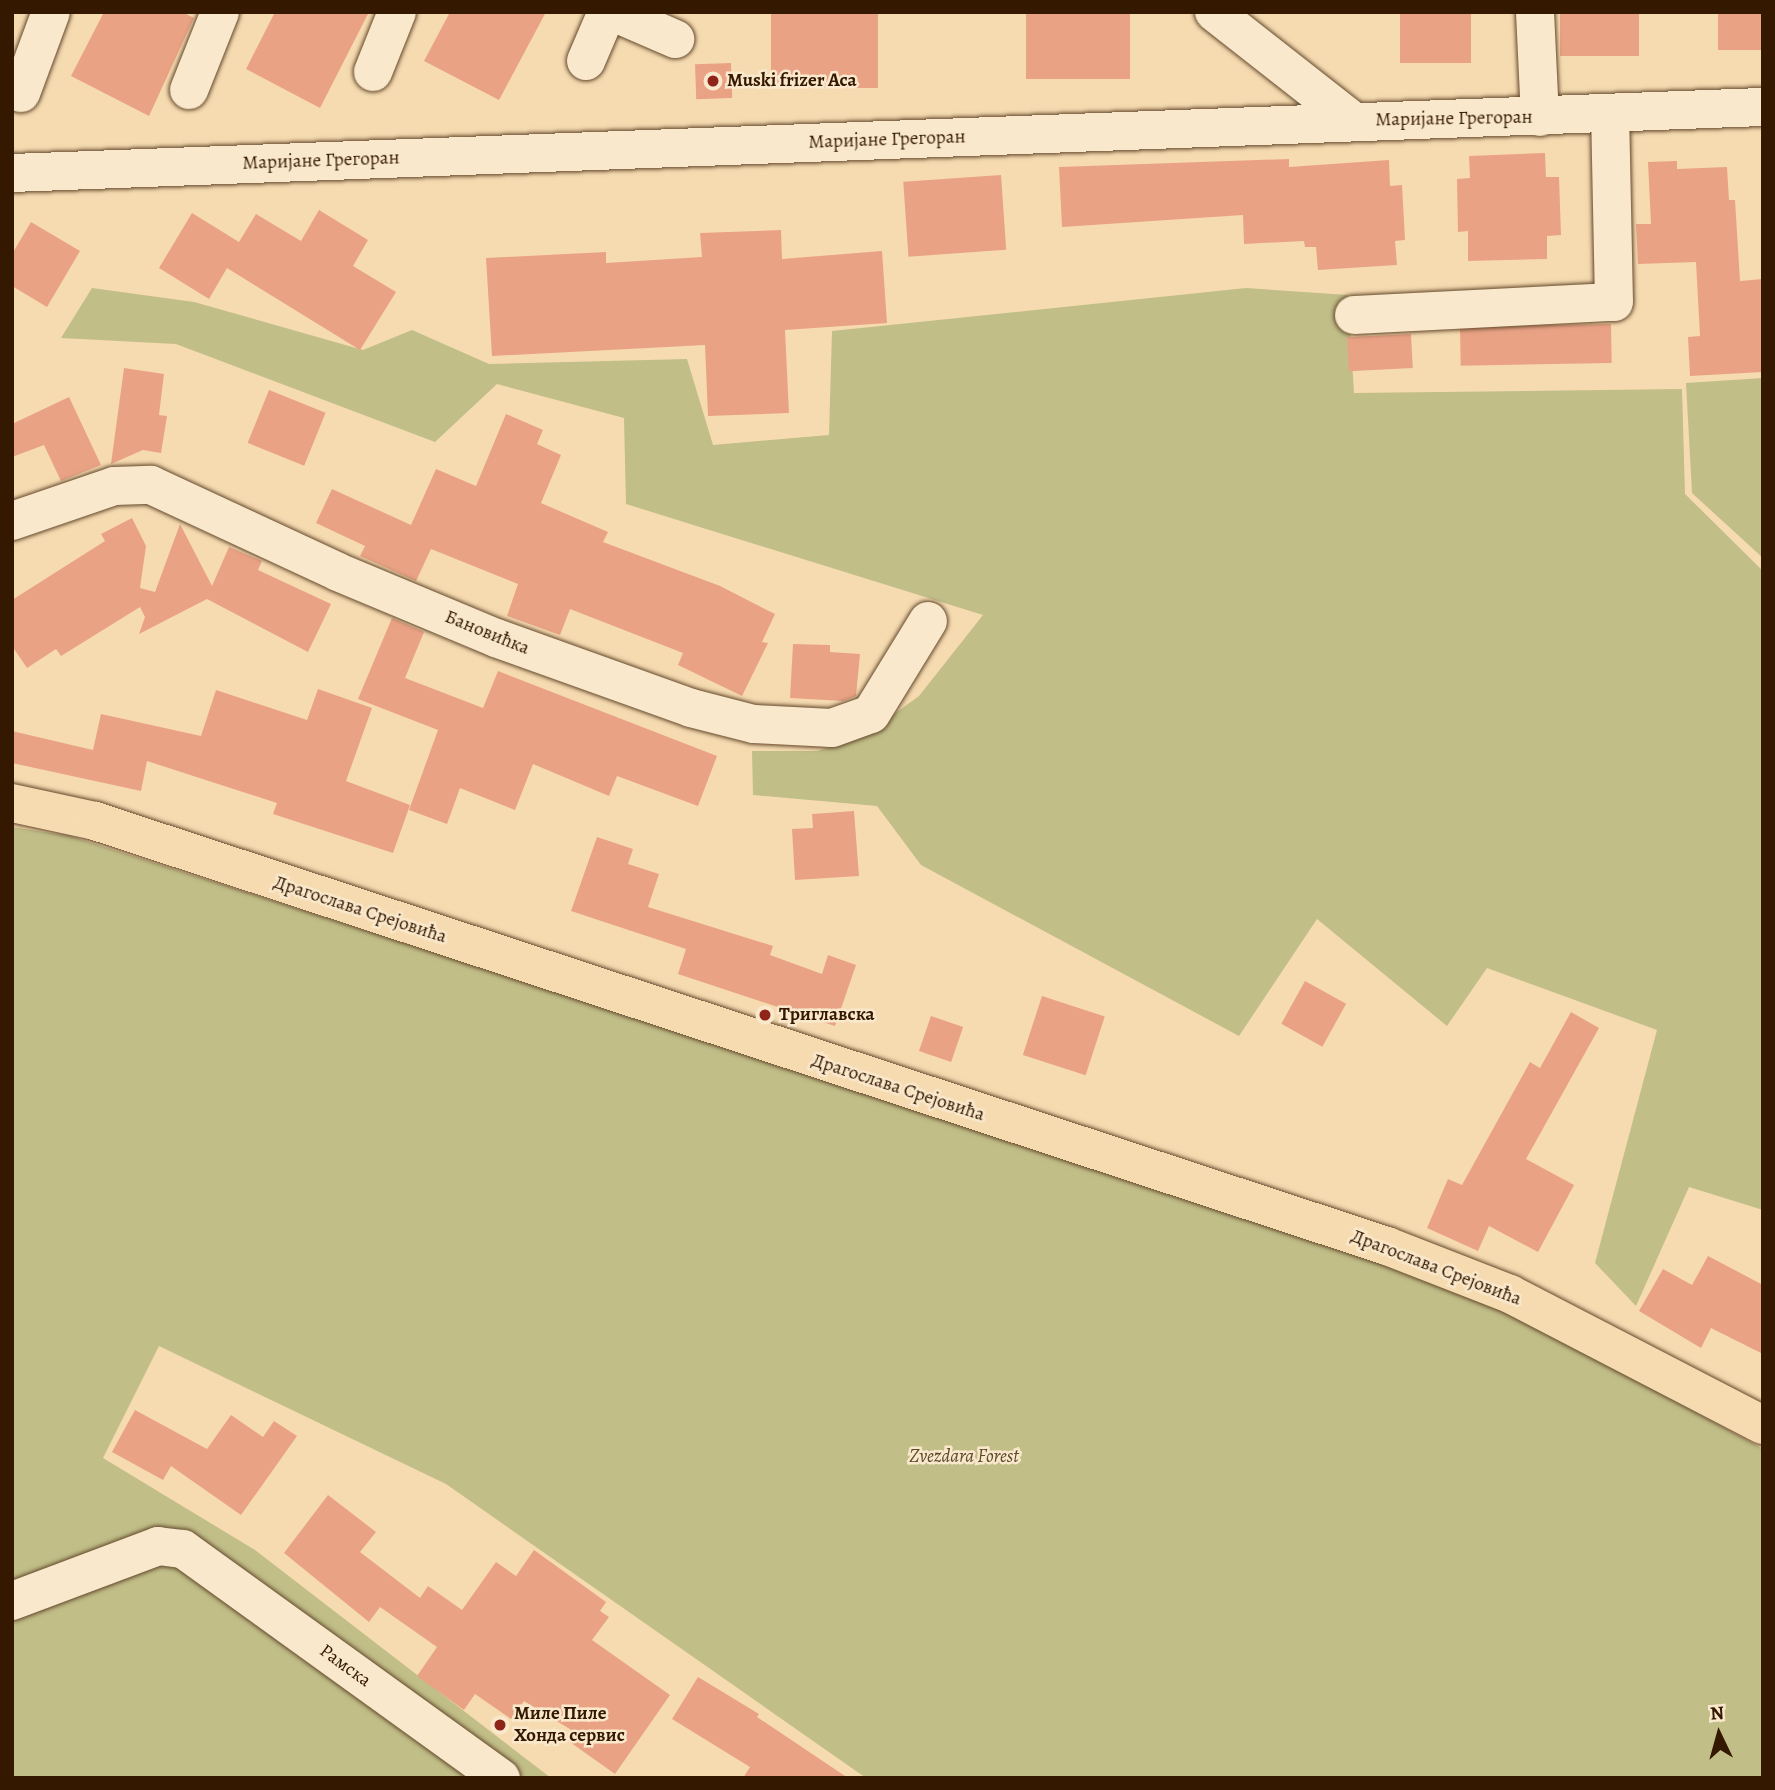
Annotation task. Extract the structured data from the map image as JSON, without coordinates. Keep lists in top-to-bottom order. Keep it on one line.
{"streets":{"main road":["Драгослава Срејовића"],"street":["Маријане Грегоран","Бановићка","Рамска"]},"parks":["Zvezdara Forest"],"places":["Muski frizer Aca","Триглавска","Миле Пиле Хонда сервис"],"north":"top"}
